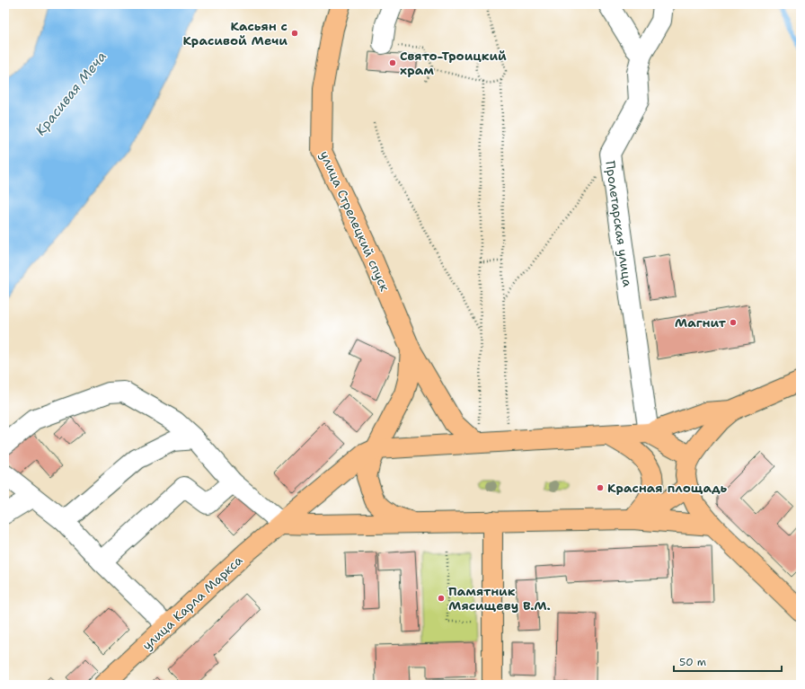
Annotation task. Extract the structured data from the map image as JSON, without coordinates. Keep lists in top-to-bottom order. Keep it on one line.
{"streets":{"main road":["улица Стрелецкий спуск","улица Карла Маркса"],"street":["Пролетарская улица"]},"crossings":[["улица Стрелецкий спуск","улица Карла Маркса"]],"water":["Красивая Меча"],"places":["Касьян с Красивой Мечи","Свято-Троицкий храм","Магнит","Красная площадь","Памятник Мясищеву В.М."],"scale_bar":"50 m"}
